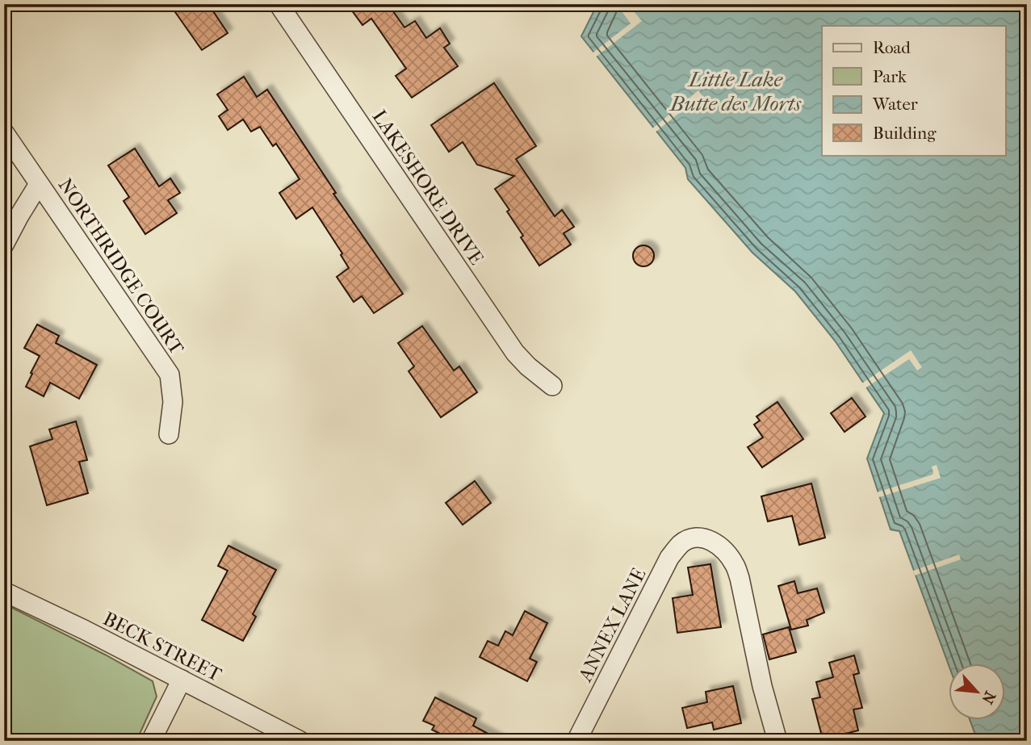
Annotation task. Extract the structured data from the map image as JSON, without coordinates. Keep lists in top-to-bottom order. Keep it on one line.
{"streets":{"street":["LAKESHORE DRIVE","NORTHRIDGE COURT","ANNEX LANE","BECK STREET"]},"water":["Little Lake Butte des Morts"],"legend":["Road","Park","Water","Building"],"north":"bottom right"}
